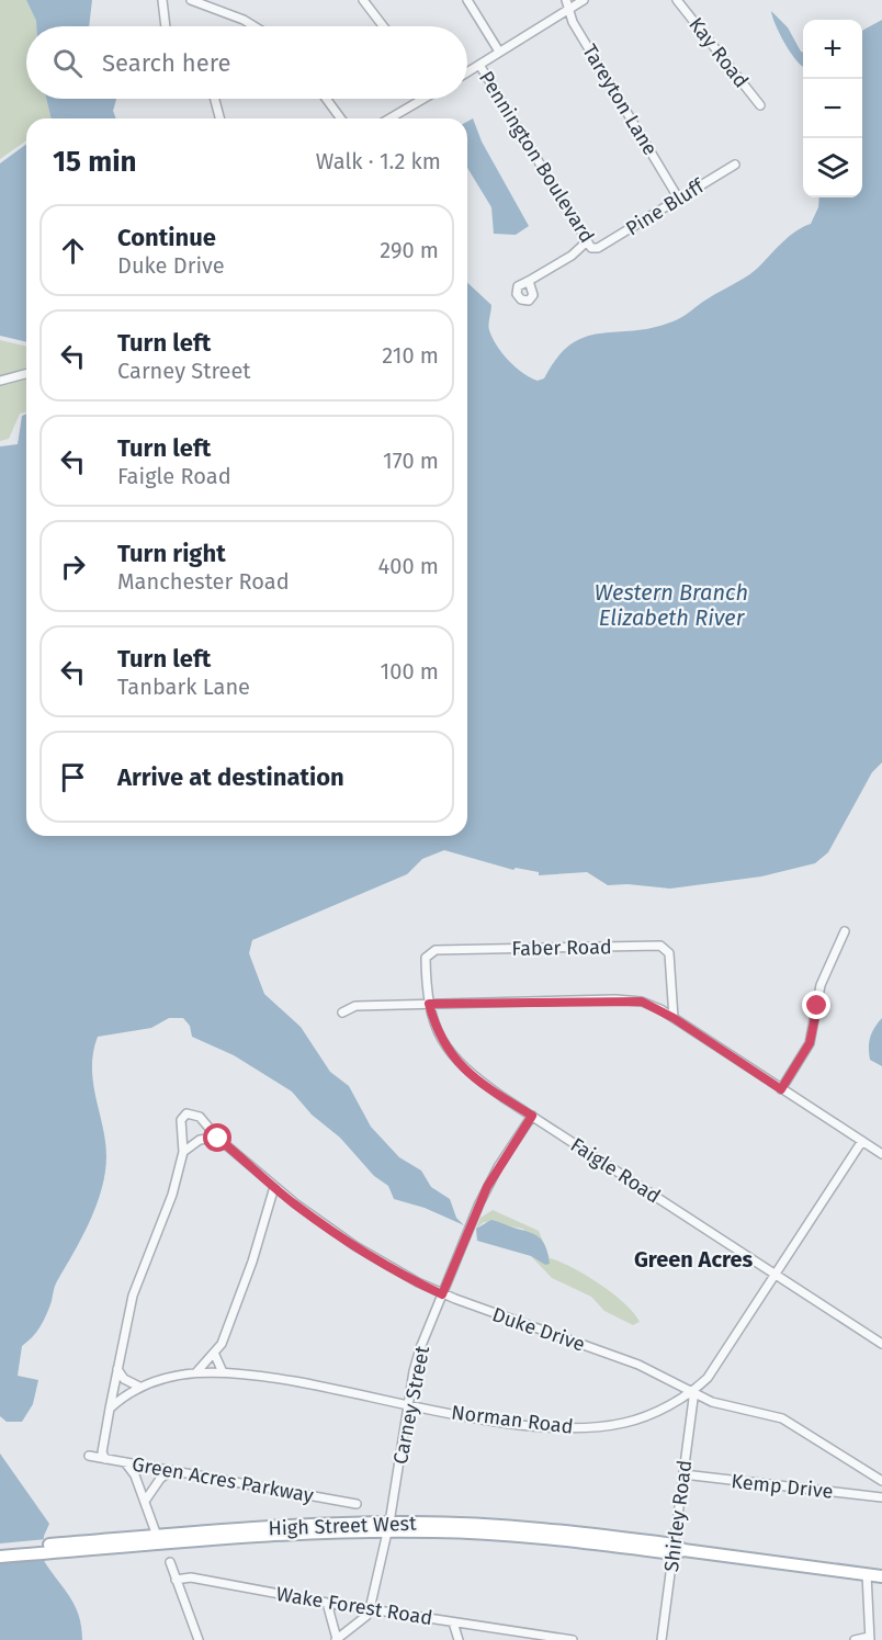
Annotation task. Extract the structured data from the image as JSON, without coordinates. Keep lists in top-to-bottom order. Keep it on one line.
{"streets":{"main road":["High Street West"],"street":["Kay Road","Tareyton Lane","Pennington Boulevard","Pine Bluff","Faber Road","Faigle Road","Duke Drive","Carney Street","Norman Road","Green Acres Parkway","Kemp Drive","Shirley Road","Wake Forest Road"]},"crossings":[["Tareyton Lane","Pine Bluff"],["Pennington Boulevard","Pine Bluff"],["Faber Road","Faigle Road"],["Faigle Road","Carney Street"],["Faigle Road","Norman Road"],["Duke Drive","Carney Street"],["Duke Drive","Norman Road"],["Duke Drive","Green Acres Parkway"],["Duke Drive","Shirley Road"],["Carney Street","Norman Road"],["Carney Street","High Street West"],["Carney Street","Wake Forest Road"],["Norman Road","Shirley Road"],["Kemp Drive","Shirley Road"],["Shirley Road","High Street West"]],"districts":["Green Acres"],"water":["Western Branch Elizabeth River"],"page":{"map_buttons":["+","−"],"search":"Search here","heading":["15 min","Walk · 1.2 km"],"list":[["Continue","Duke Drive","290 m"],["Turn left","Carney Street","210 m"],["Turn left","Faigle Road","170 m"],["Turn right","Manchester Road","400 m"],["Turn left","Tanbark Lane","100 m"],"Arrive at destination"]}}
